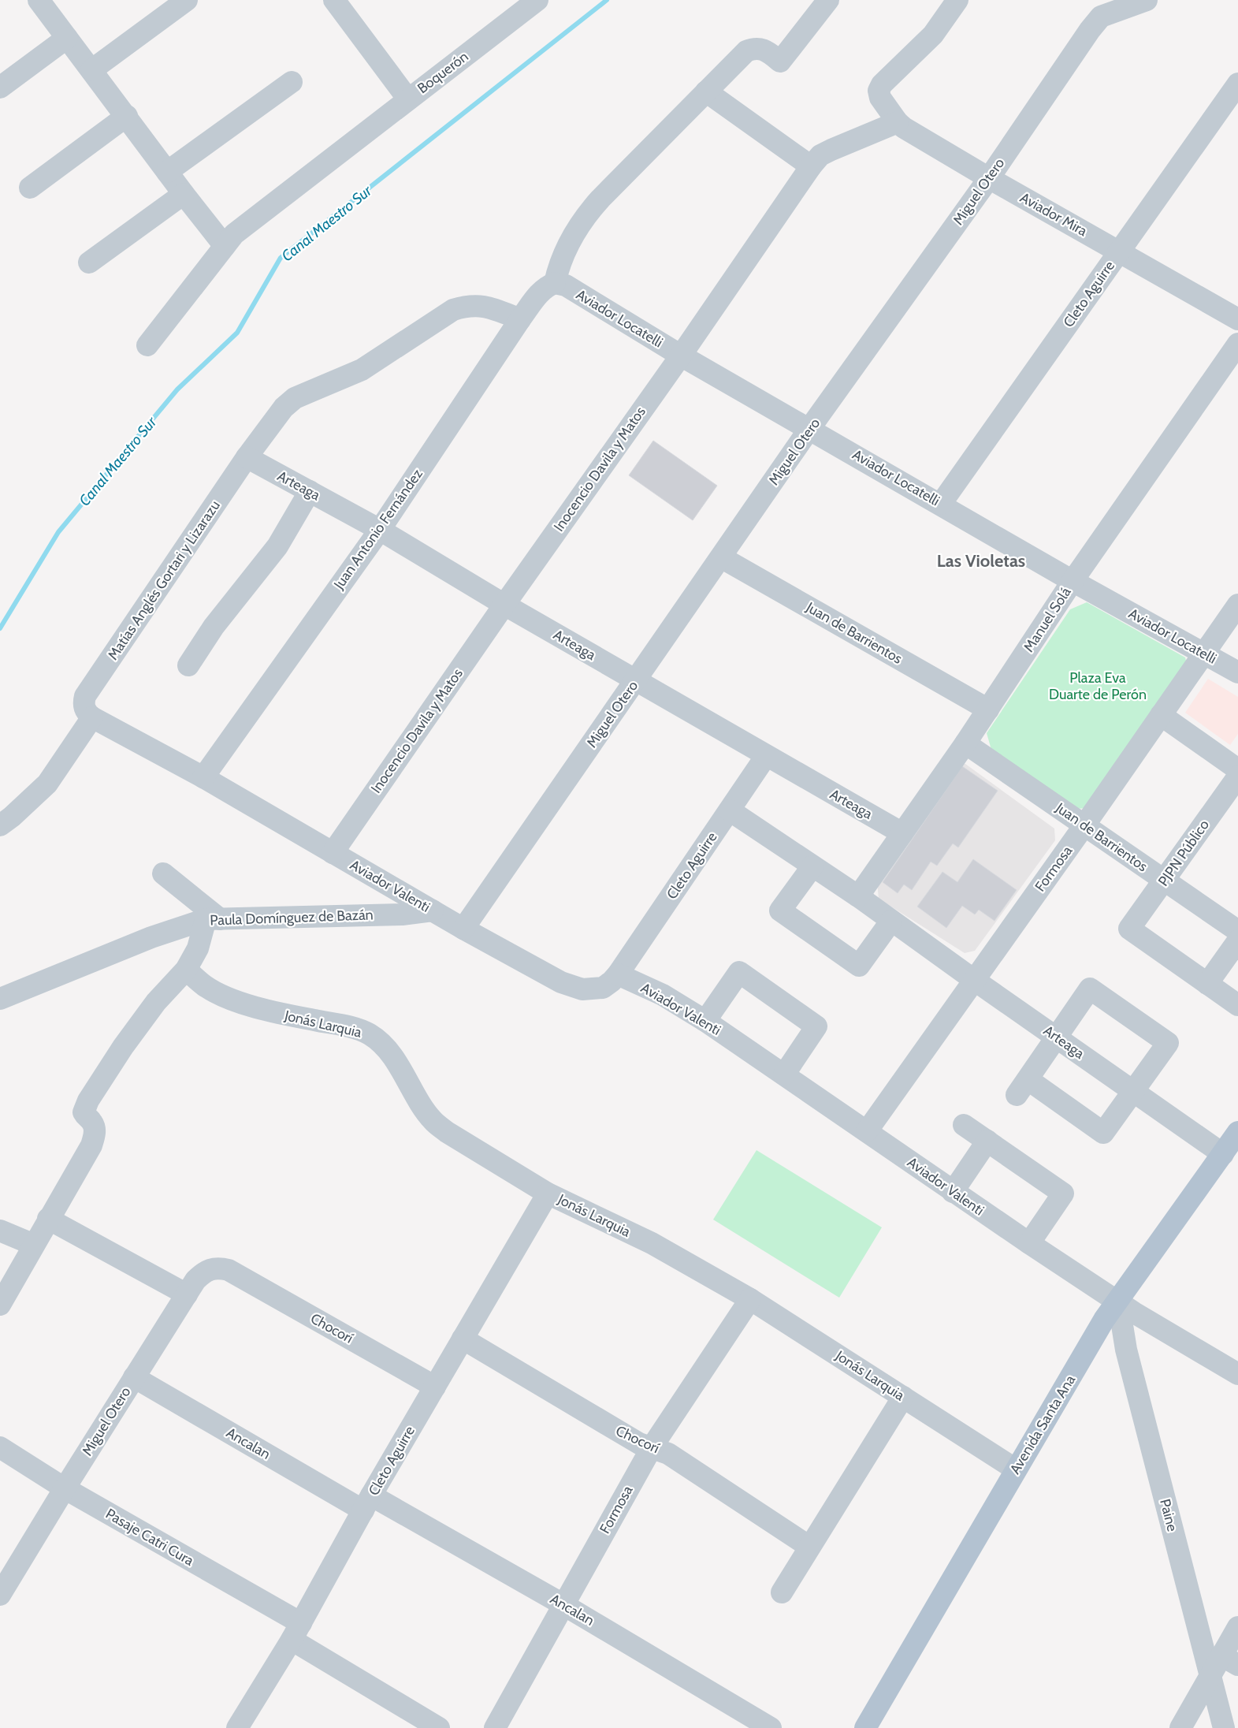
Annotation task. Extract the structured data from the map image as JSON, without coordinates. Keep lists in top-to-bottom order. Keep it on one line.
{"streets":{"main road":["Avenida Santa Ana"],"street":["Boquerón","Miguel Otero","Aviador Mira","Cleto Aguirre","Aviador Locatelli","Inocencio Davila y Matos","Arteaga","Juan Antonio Fernández","Matías Anglés Gortari y Lizarazu","Manuel Solá","Juan de Barrientos","PJPN Público","Formosa","Aviador Valenti","Paula Domínguez de Bazán","Jonás Larquia","Chocorí","Ancalan","Paine","Pasaje Catri Cura"]},"crossings":[["Miguel Otero","Aviador Mira"],["Miguel Otero","Aviador Locatelli"],["Miguel Otero","Arteaga"],["Miguel Otero","Juan de Barrientos"],["Miguel Otero","Aviador Valenti"],["Miguel Otero","Chocorí"],["Miguel Otero","Ancalan"],["Miguel Otero","Pasaje Catri Cura"],["Aviador Mira","Cleto Aguirre"],["Aviador Mira","Inocencio Davila y Matos"],["Cleto Aguirre","Aviador Locatelli"],["Cleto Aguirre","Arteaga"],["Cleto Aguirre","Aviador Valenti"],["Cleto Aguirre","Jonás Larquia"],["Cleto Aguirre","Chocorí"],["Cleto Aguirre","Ancalan"],["Cleto Aguirre","Pasaje Catri Cura"],["Aviador Locatelli","Inocencio Davila y Matos"],["Aviador Locatelli","Juan Antonio Fernández"],["Aviador Locatelli","Manuel Solá"],["Aviador Locatelli","Formosa"],["Inocencio Davila y Matos","Arteaga"],["Inocencio Davila y Matos","Aviador Valenti"],["Arteaga","Juan Antonio Fernández"],["Arteaga","Matías Anglés Gortari y Lizarazu"],["Arteaga","Manuel Solá"],["Arteaga","Formosa"],["Arteaga","Avenida Santa Ana"],["Juan Antonio Fernández","Matías Anglés Gortari y Lizarazu"],["Juan Antonio Fernández","Aviador Valenti"],["Matías Anglés Gortari y Lizarazu","Aviador Valenti"],["Manuel Solá","Juan de Barrientos"],["Juan de Barrientos","PJPN Público"],["Juan de Barrientos","Formosa"],["Formosa","Aviador Valenti"],["Formosa","Jonás Larquia"],["Formosa","Chocorí"],["Formosa","Ancalan"],["Aviador Valenti","Paula Domínguez de Bazán"],["Aviador Valenti","Avenida Santa Ana"],["Aviador Valenti","Paine"],["Jonás Larquia","Avenida Santa Ana"],["Avenida Santa Ana","Paine"]],"districts":["Las Violetas"],"water":["Canal Maestro Sur"],"parks":["Plaza Eva Duarte de Perón"]}
